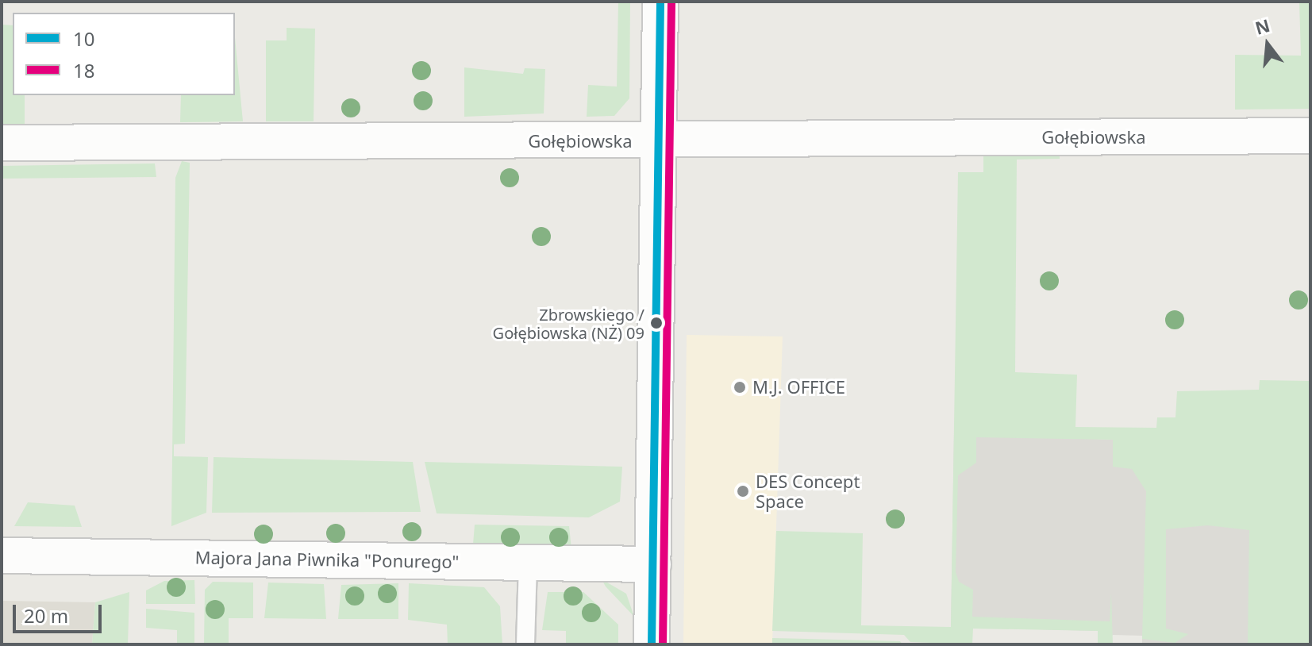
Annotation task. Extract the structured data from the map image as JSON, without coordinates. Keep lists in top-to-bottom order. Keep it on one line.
{"streets":{"street":["Gołębiowska","Majora Jana Piwnika \"Ponurego\""]},"places":["Zbrowskiego / Gołębiowska (NŻ) 09","M.J. OFFICE","DES Concept Space"],"lines":["transit line 10","transit line 18"],"legend":["10","18"],"scale_bar":"20 m","north":"top"}
